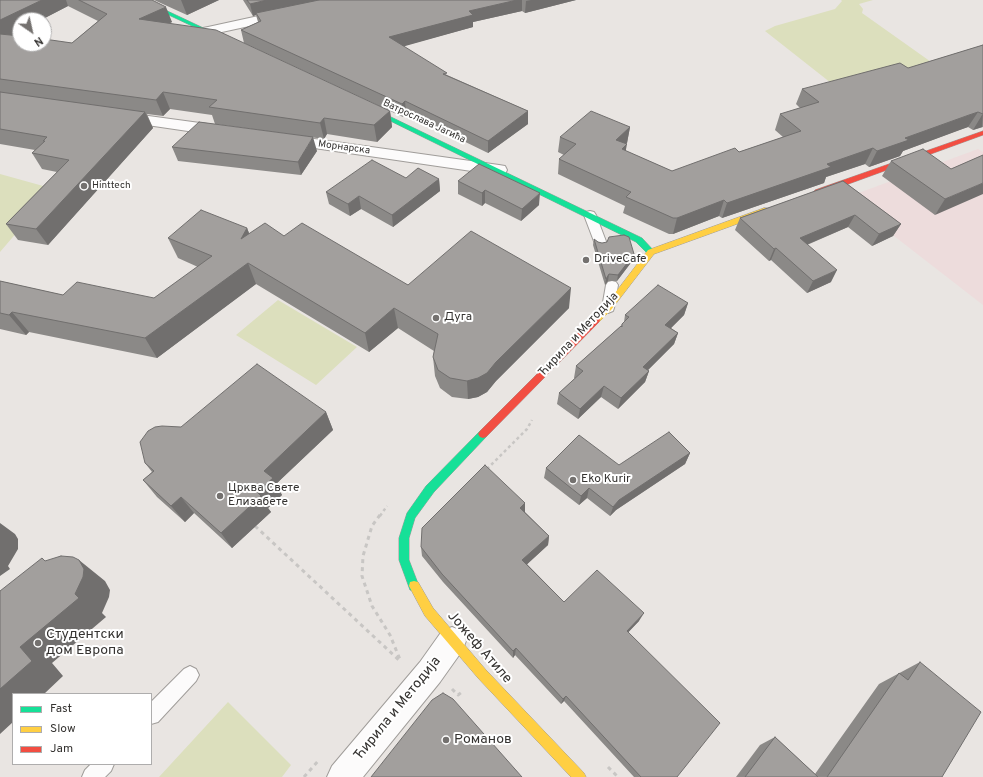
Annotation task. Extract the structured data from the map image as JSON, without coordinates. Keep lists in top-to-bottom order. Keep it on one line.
{"streets":{"street":["Ватрослава Јагића","Морнарска","Ћирила и Методија","Јожеф Атиле"]},"crossings":[["Ватрослава Јагића","Морнарска"],["Ватрослава Јагића","Ћирила и Методија"],["Ћирила и Методија","Јожеф Атиле"]],"places":["Hinttech","DriveCafe","Дуга","Eko Kurir","Црква Свете Елизабете","Студентски дом Европа","Романов"],"legend":["Fast","Slow","Jam"],"north":"bottom right"}
